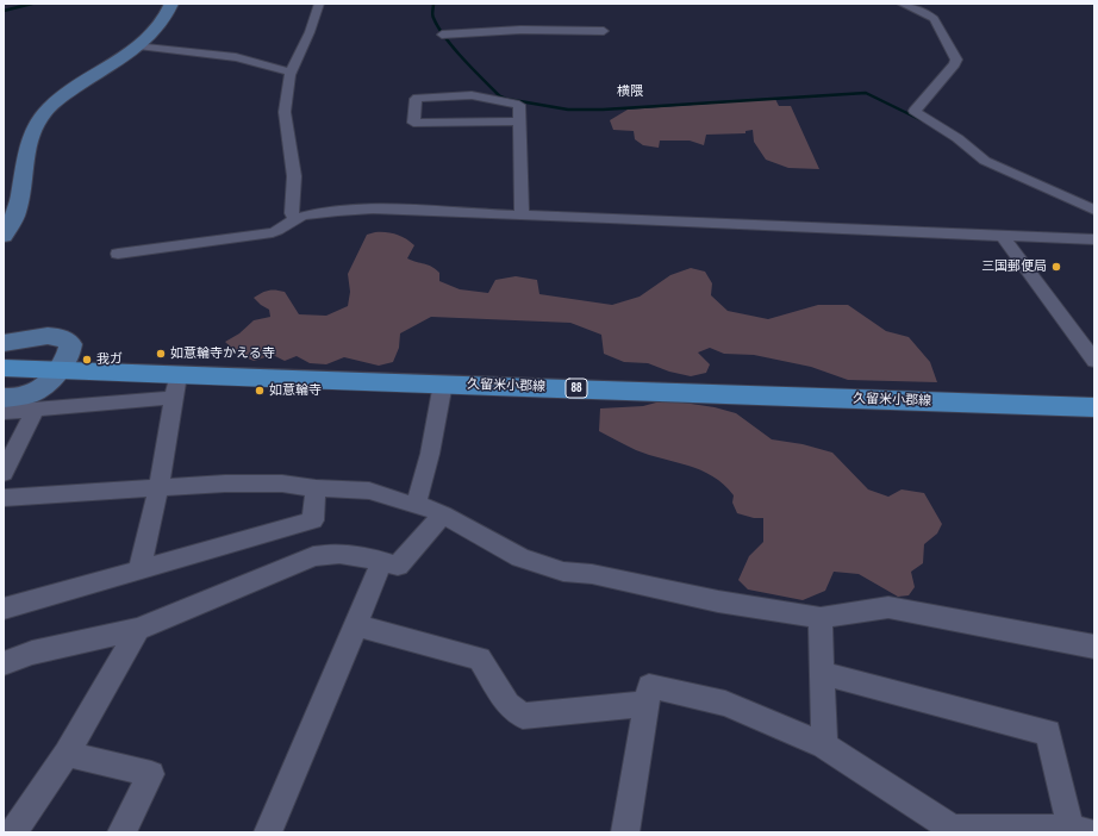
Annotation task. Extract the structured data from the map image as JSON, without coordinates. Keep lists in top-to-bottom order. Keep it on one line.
{"streets":{"main road":["久留米小郡線","88"]},"districts":["横隈"],"places":["三国郵便局","如意輪寺かえる寺","我ガ","如意輪寺"]}
